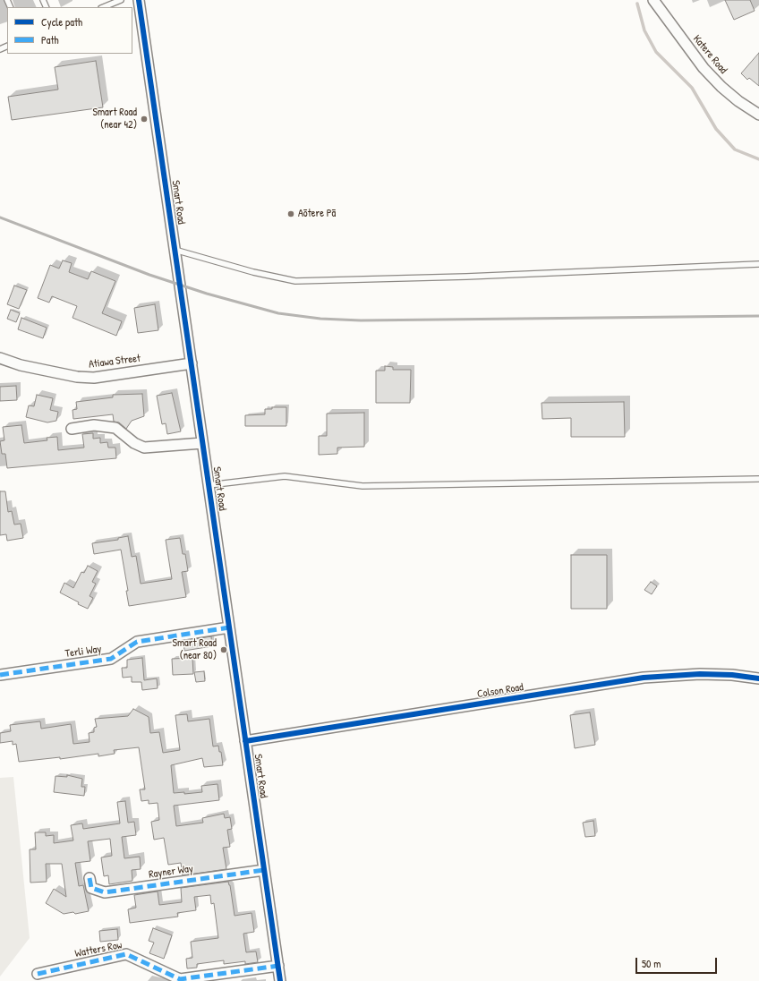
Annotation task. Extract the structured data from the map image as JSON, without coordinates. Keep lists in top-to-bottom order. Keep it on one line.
{"streets":{"street":["Katere Road","Smart Road","Atiawa Street","Terli Way","Colson Road","Rayner Way","Watters Row"]},"crossings":[["Smart Road","Atiawa Street"],["Smart Road","Terli Way"],["Smart Road","Colson Road"],["Smart Road","Rayner Way"],["Smart Road","Watters Row"]],"places":["Smart Road (near 42)","Aōtere Pā","Smart Road (near 80)"],"legend":["Cycle path","Path"],"scale_bar":"50 m"}
